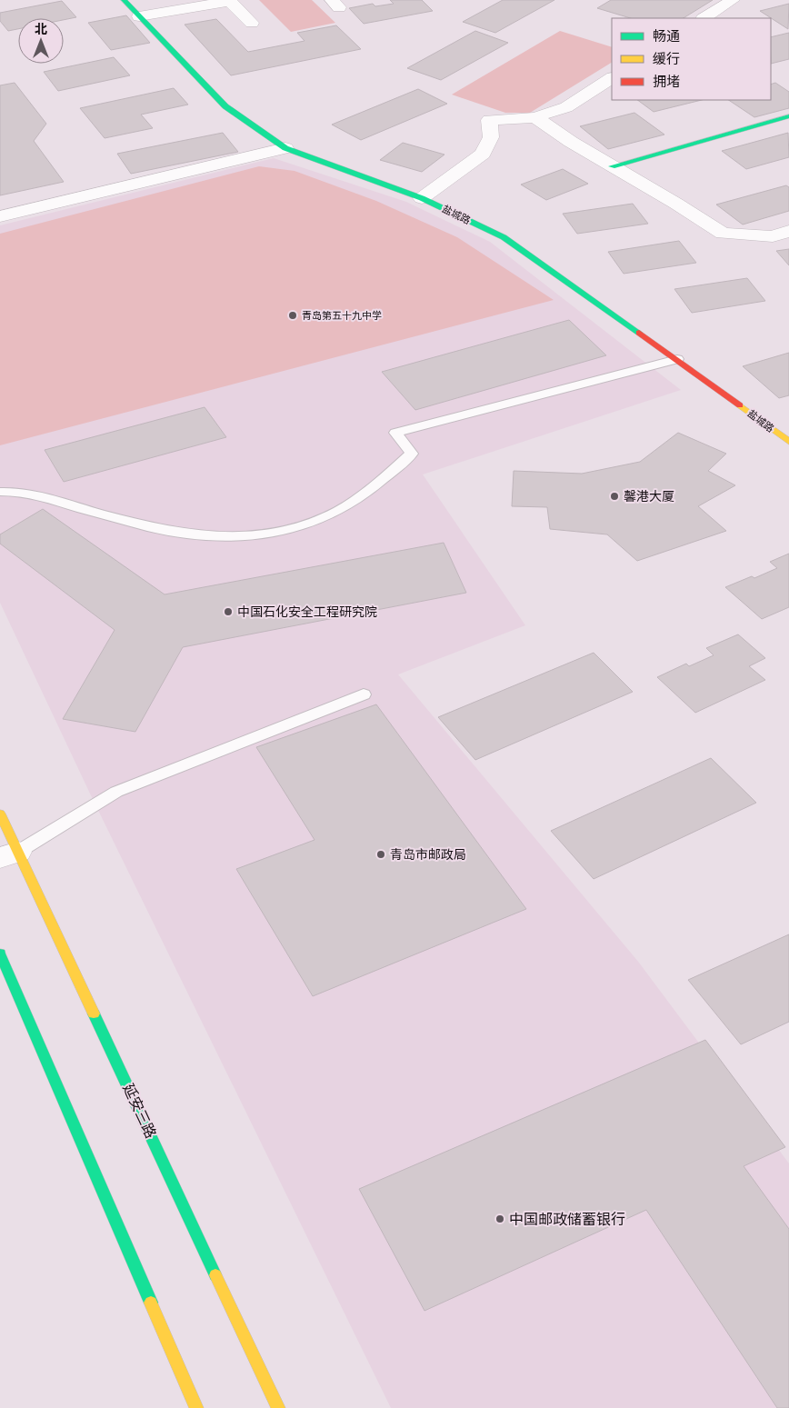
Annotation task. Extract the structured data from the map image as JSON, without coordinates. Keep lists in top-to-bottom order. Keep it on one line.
{"streets":{"street":["盐城路","延安三路"]},"places":["青岛第五十九中学","馨港大厦","中国石化安全工程研究院","青岛市邮政局","中国邮政储蓄银行"],"legend":["畅通","缓行","拥堵"],"north":"top"}
